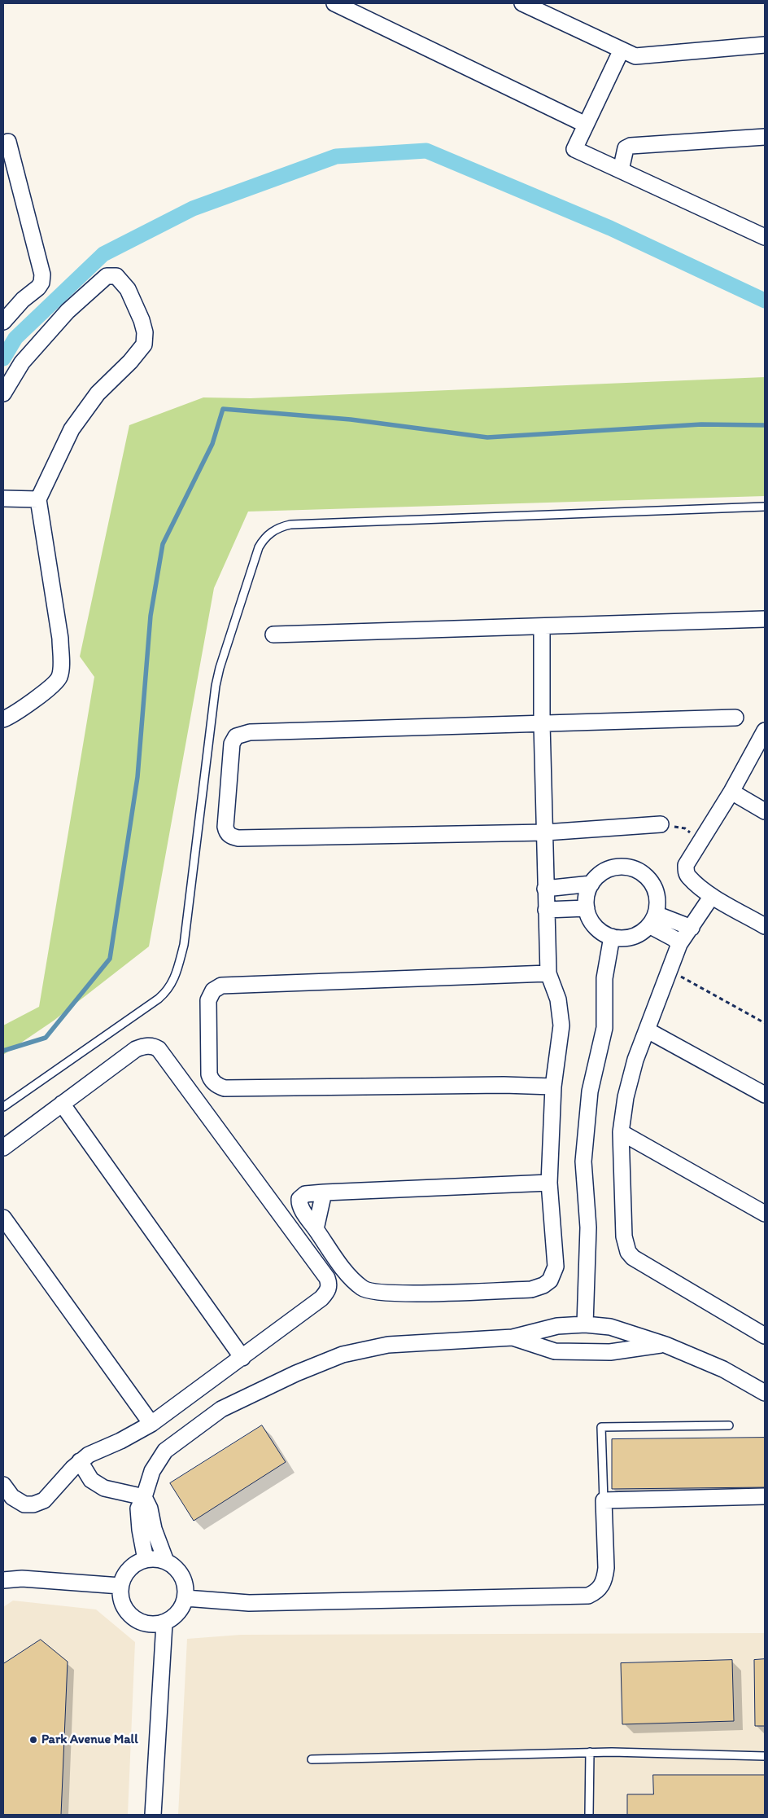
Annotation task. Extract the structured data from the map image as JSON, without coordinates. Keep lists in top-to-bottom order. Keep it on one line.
{"places":["Park Avenue Mall"]}
